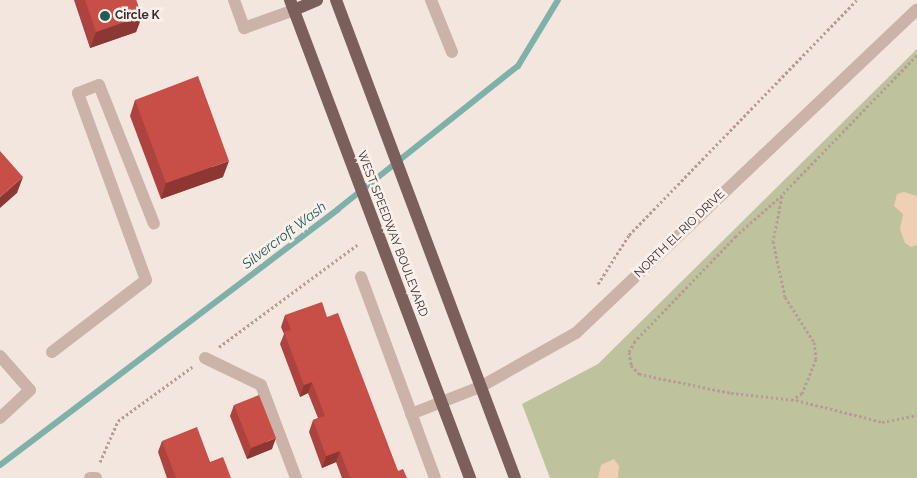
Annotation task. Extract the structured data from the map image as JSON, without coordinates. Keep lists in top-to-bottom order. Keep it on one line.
{"streets":{"main road":["WEST SPEEDWAY BOULEVARD"],"street":["NORTH EL RIO DRIVE"]},"crossings":[["WEST SPEEDWAY BOULEVARD","NORTH EL RIO DRIVE"]],"water":["Silvercroft Wash"],"places":["Circle K"]}
